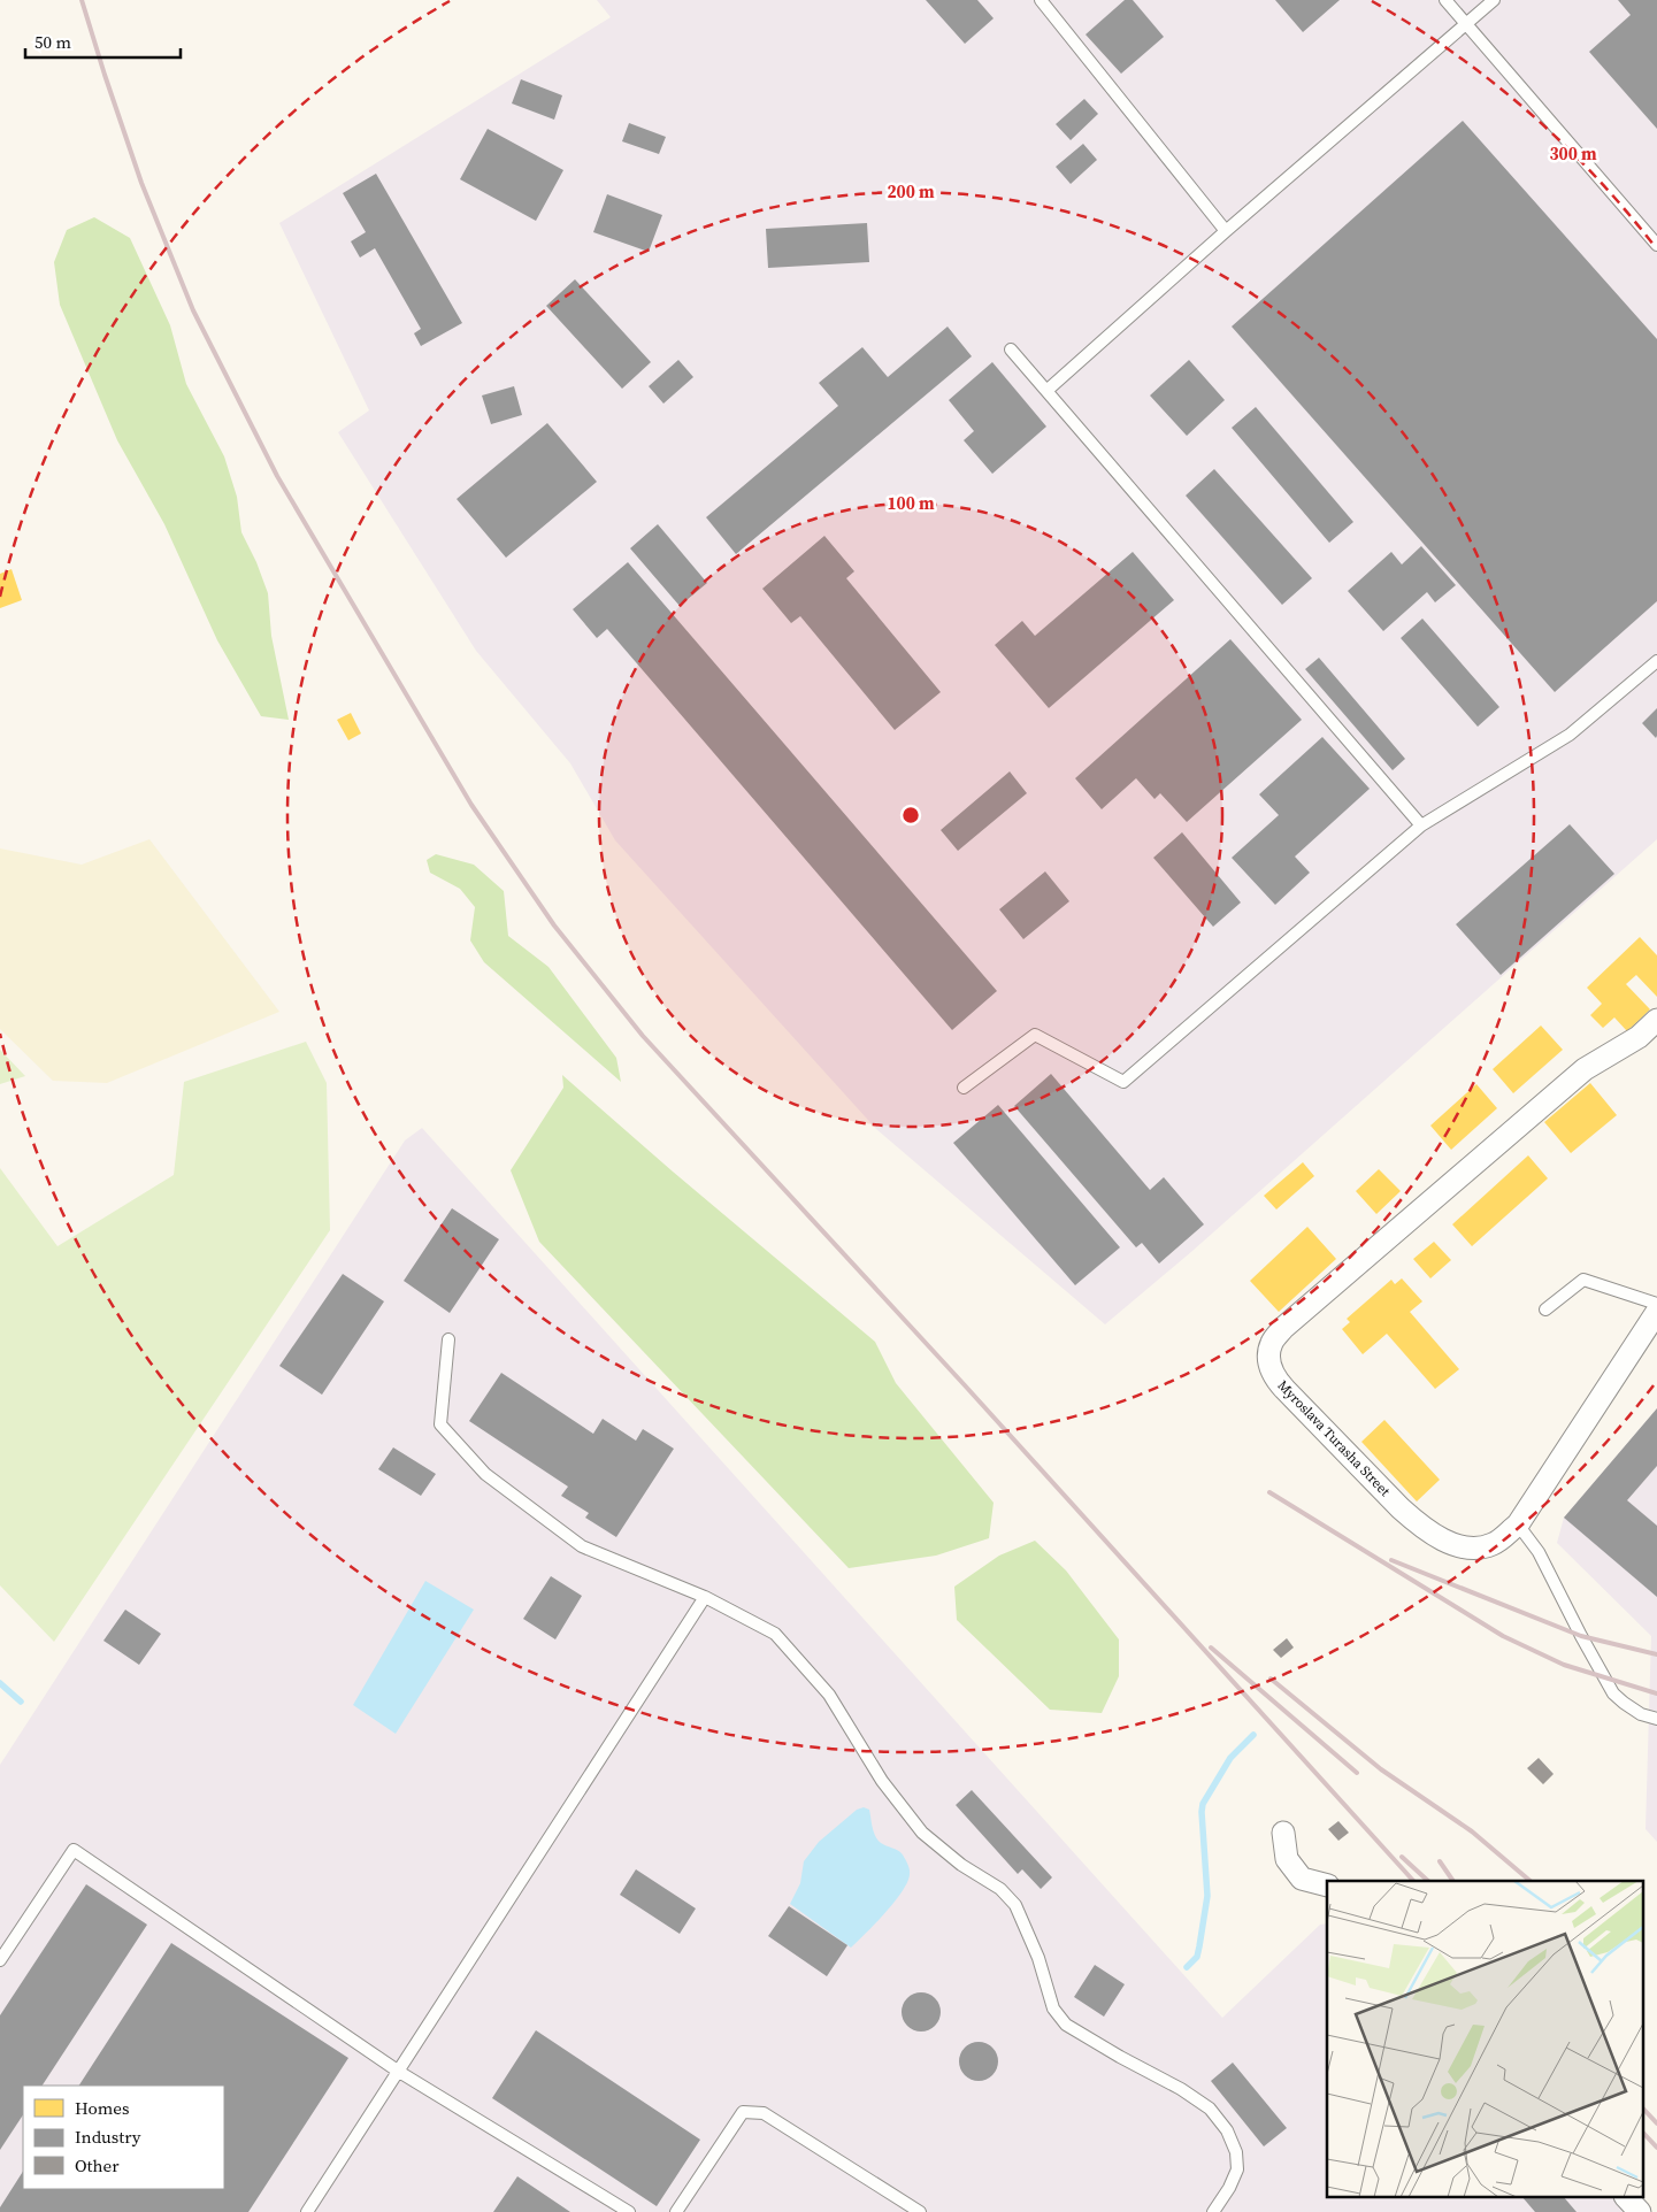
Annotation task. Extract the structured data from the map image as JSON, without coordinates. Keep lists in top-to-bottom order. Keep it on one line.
{"streets":{"street":["Myroslava Turasha Street"]},"legend":["Homes","Industry","Other"],"scale_bar":"50 m","rings":["300 m","200 m","100 m"]}
